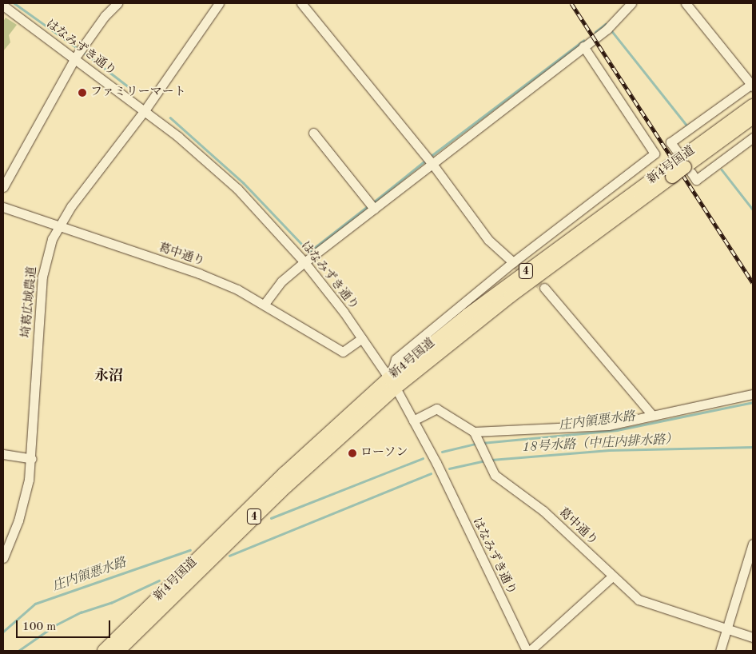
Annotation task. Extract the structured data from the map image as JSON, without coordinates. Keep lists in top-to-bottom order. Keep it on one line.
{"streets":{"highway":["新4号国道","4"],"street":["はなみずき通り","葛中通り","埼葛広域農道"]},"crossings":[["はなみずき通り","新4号国道"],["はなみずき通り","葛中通り"],["はなみずき通り","埼葛広域農道"],["葛中通り","埼葛広域農道"]],"districts":["永沼"],"water":["庄内領悪水路","18号水路（中庄内排水路）"],"places":["ファミリーマート","ローソン"],"scale_bar":"100 m"}
